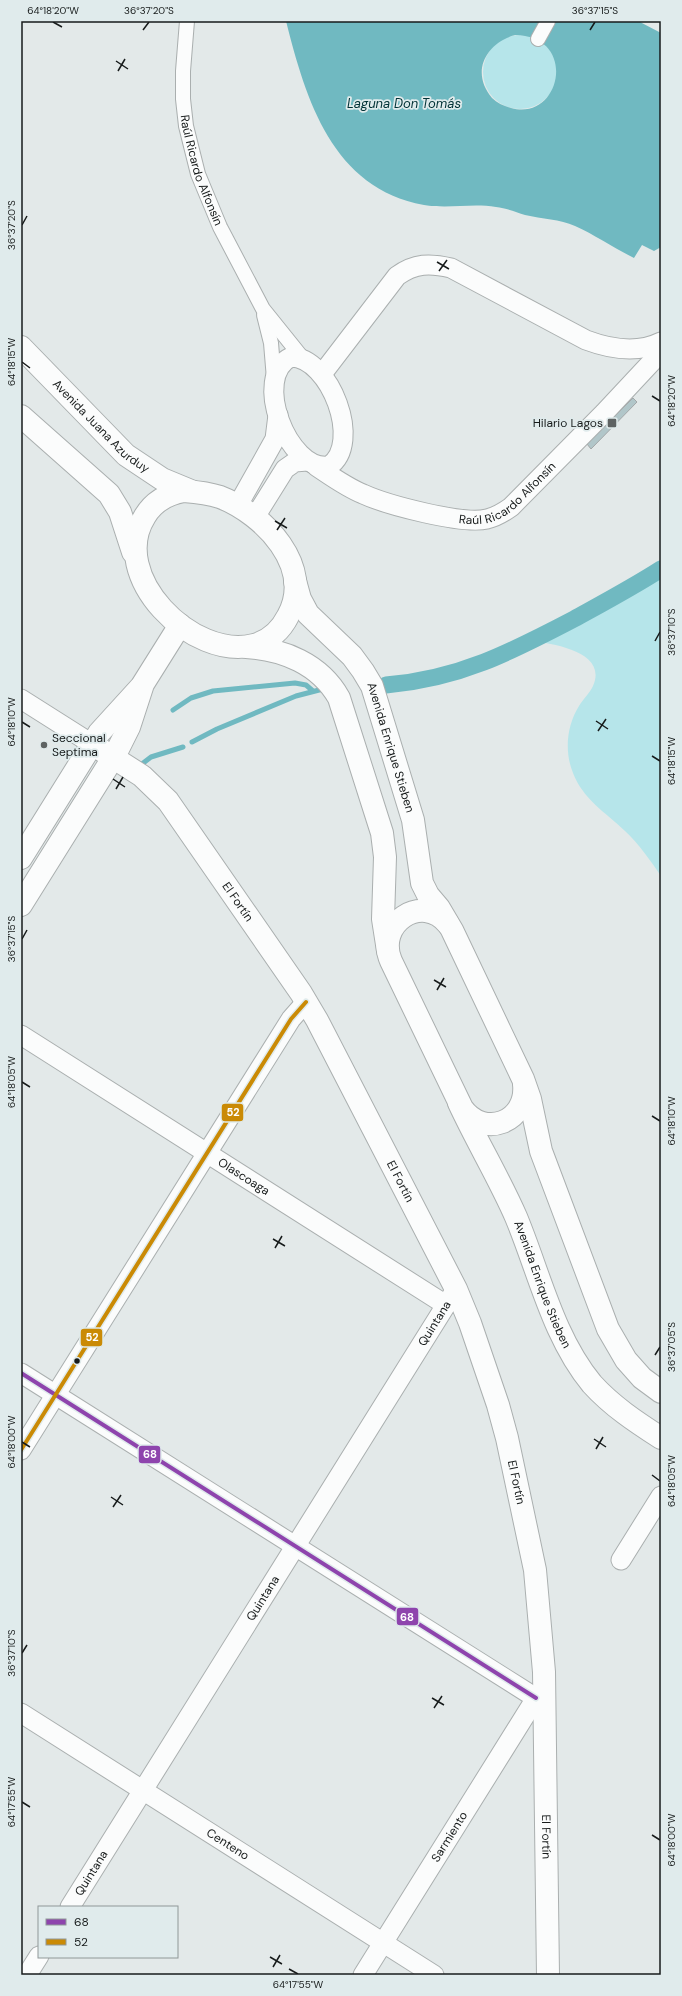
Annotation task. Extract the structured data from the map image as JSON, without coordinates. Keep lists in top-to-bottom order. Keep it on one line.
{"streets":{"main road":["Avenida Juana Azurduy","Avenida Enrique Stieben","El Fortín"],"street":["Raúl Ricardo Alfonsín","Olascoaga","Quintana","Sarmiento","Centeno"]},"crossings":[["El Fortín","Olascoaga"],["El Fortín","Quintana"],["El Fortín","Sarmiento"],["Olascoaga","Quintana"],["Quintana","Centeno"],["Sarmiento","Centeno"]],"water":["Laguna Don Tomás"],"places":{"transit":["Hilario Lagos"],"other":["Seccional Septima"]},"lines":["transit line 52","transit line 68"],"legend":["68","52"],"coordinates":["64°18'20\"W","36°37'20\"S","36°37'15\"S","64°18'15\"W","36°37'10\"S","64°18'10\"W","64°18'05\"W","36°37'05\"S","64°18'00\"W","64°17'55\"W"]}
